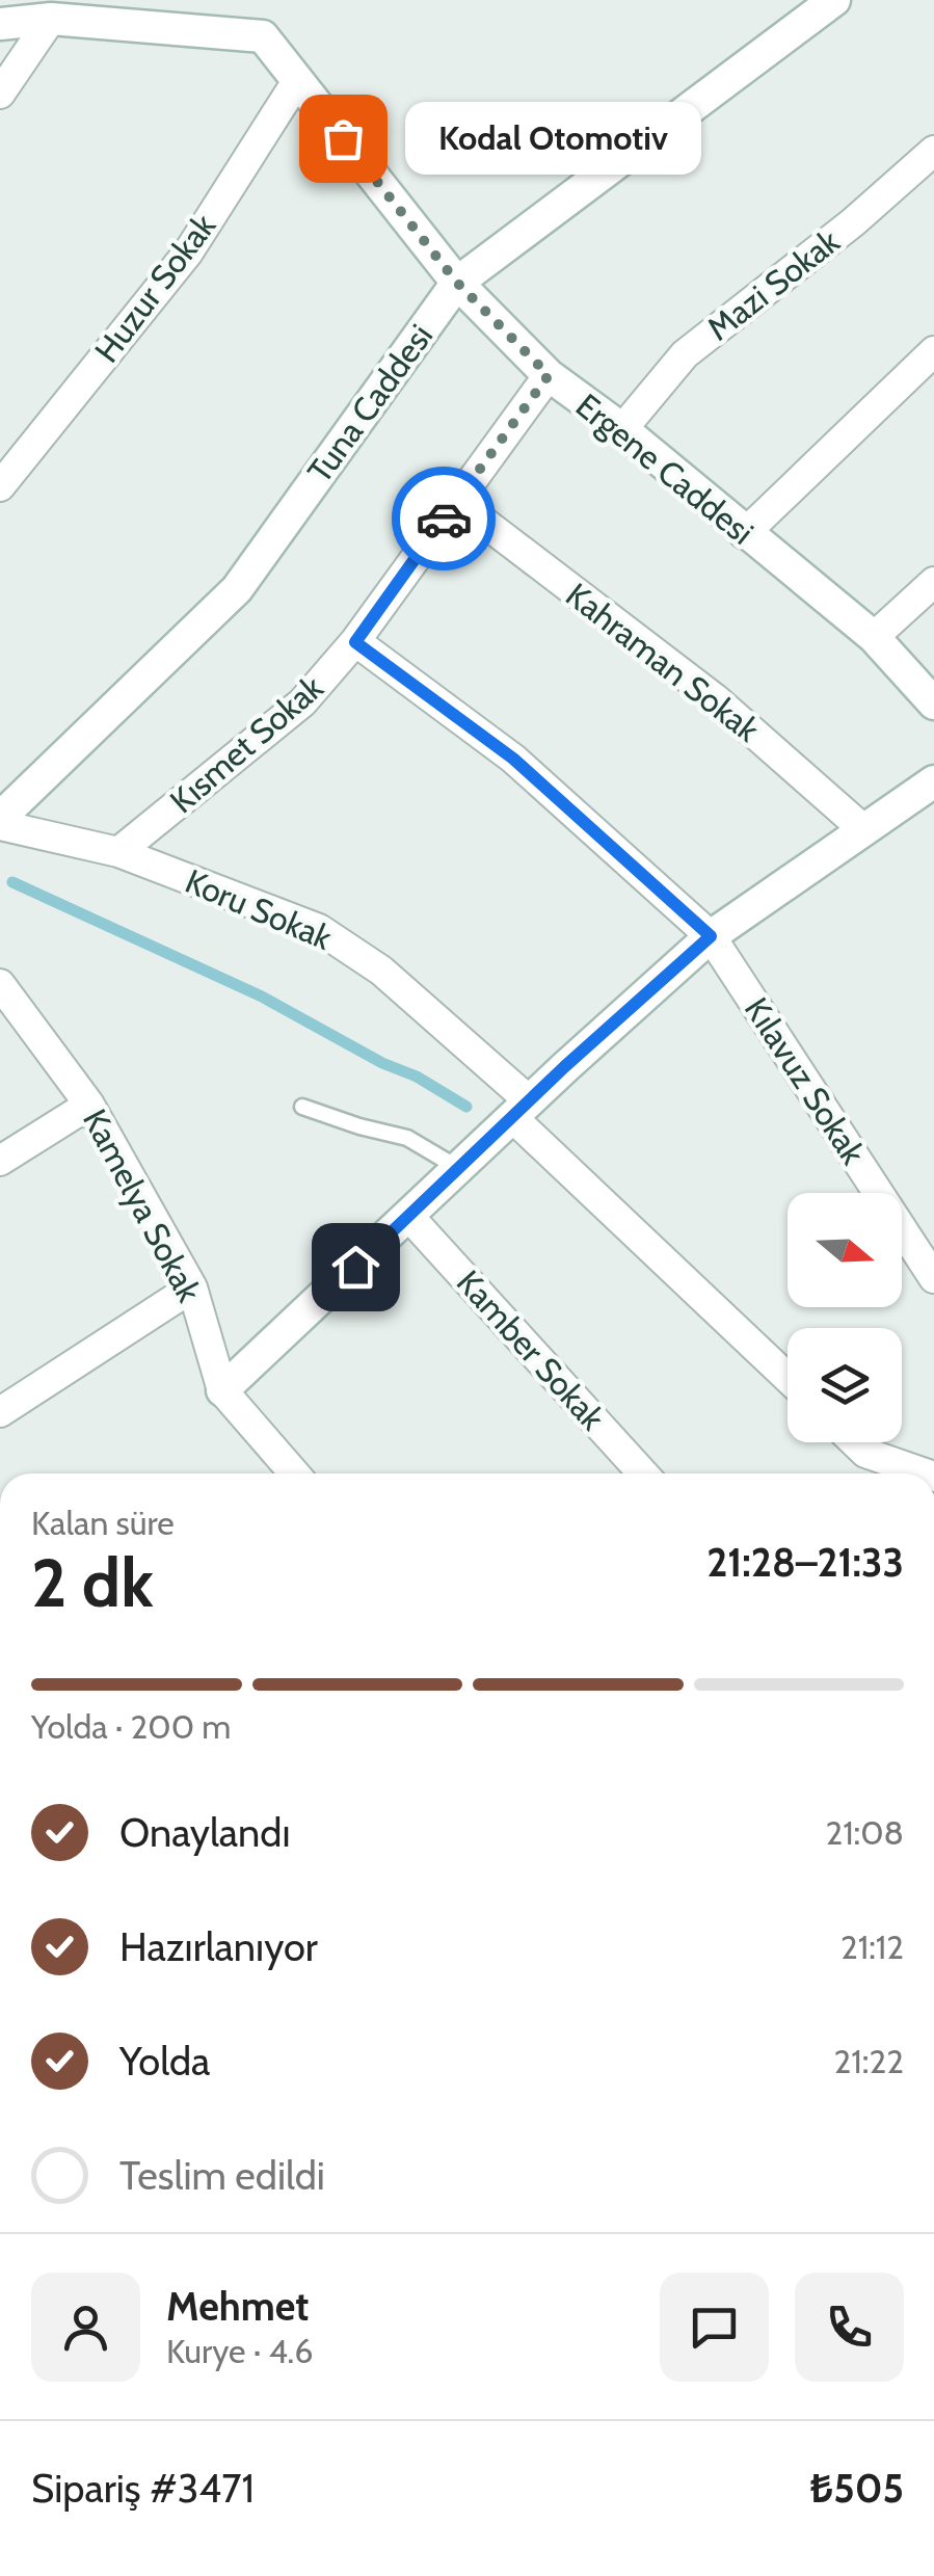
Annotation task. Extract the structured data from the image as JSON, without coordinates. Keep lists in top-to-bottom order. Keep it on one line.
{"streets":{"street":["Mazi Sokak","Huzur Sokak","Tuna Caddesi","Ergene Caddesi","Kahraman Sokak","Kısmet Sokak","Koru Sokak","Kılavuz Sokak","Kamelya Sokak","Kamber Sokak"]},"crossings":[["Mazi Sokak","Ergene Caddesi"],["Huzur Sokak","Ergene Caddesi"],["Tuna Caddesi","Ergene Caddesi"],["Tuna Caddesi","Koru Sokak"],["Ergene Caddesi","Kısmet Sokak"],["Kahraman Sokak","Kısmet Sokak"],["Kısmet Sokak","Koru Sokak"],["Kısmet Sokak","Kılavuz Sokak"]],"places":["Kodal Otomotiv"],"north":"right","page":{"bubble":"Kodal Otomotiv","heading":["2 dk","Kalan süre","21:28–21:33"],"panel":["Mehmet","Kurye · 4.6","Sipariş #3471","₺505"],"bar":"Yolda · 200 m","list":[["Onaylandı","21:08"],["Hazırlanıyor","21:12"],["Yolda","21:22"],"Teslim edildi"]}}
